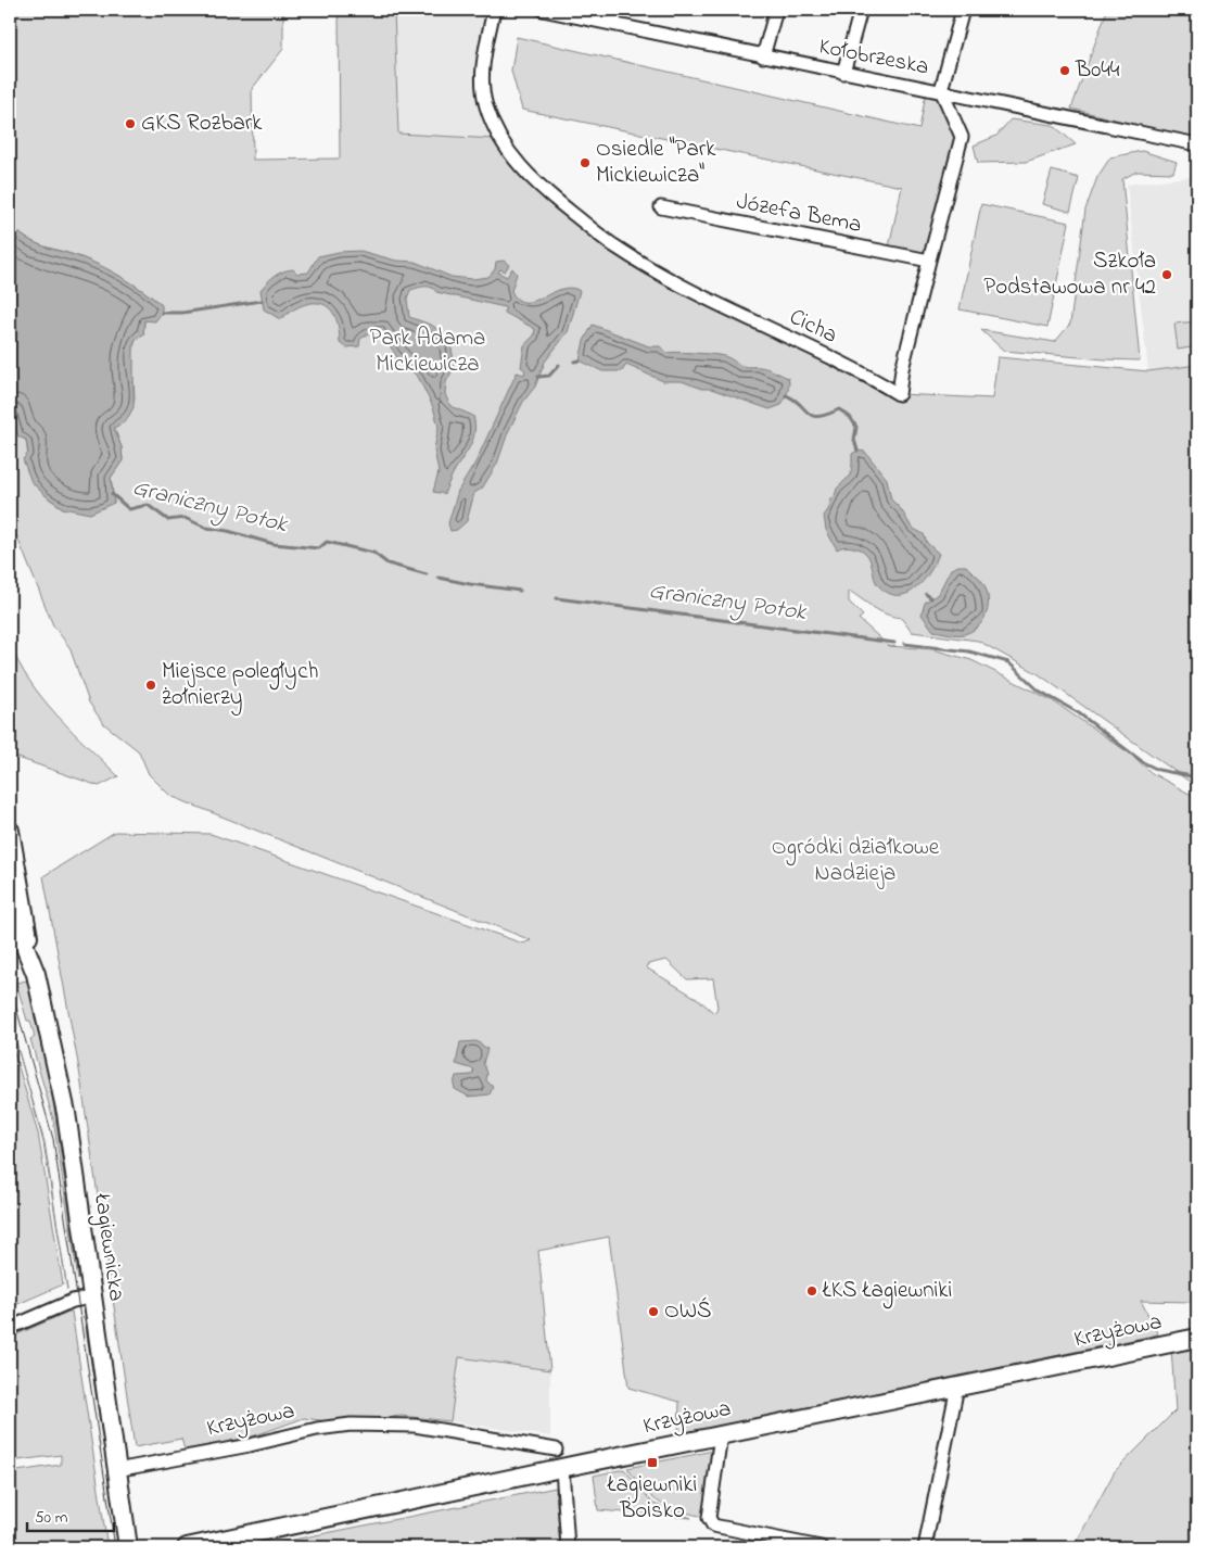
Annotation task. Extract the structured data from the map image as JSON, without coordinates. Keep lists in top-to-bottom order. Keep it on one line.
{"streets":{"street":["Kołobrzeska","Józefa Bema","Cicha","Łagiewnicka","Krzyżowa"]},"crossings":[["Kołobrzeska","Cicha"],["Józefa Bema","Cicha"],["Łagiewnicka","Krzyżowa"]],"water":["Graniczny Potok"],"parks":["Park Adama Mickiewicza","Ogródki działkowe Nadzieja"],"places":{"other":["B044","GKS Rozbark","Osiedle \"Park Mickiewicza\"","Szkoła Podstawowa nr 42","Miejsce poległych żołnierzy","ŁKS Łagiewniki","OWŚ"],"transit":["Łagiewniki Boisko"]},"scale_bar":"50 m"}
